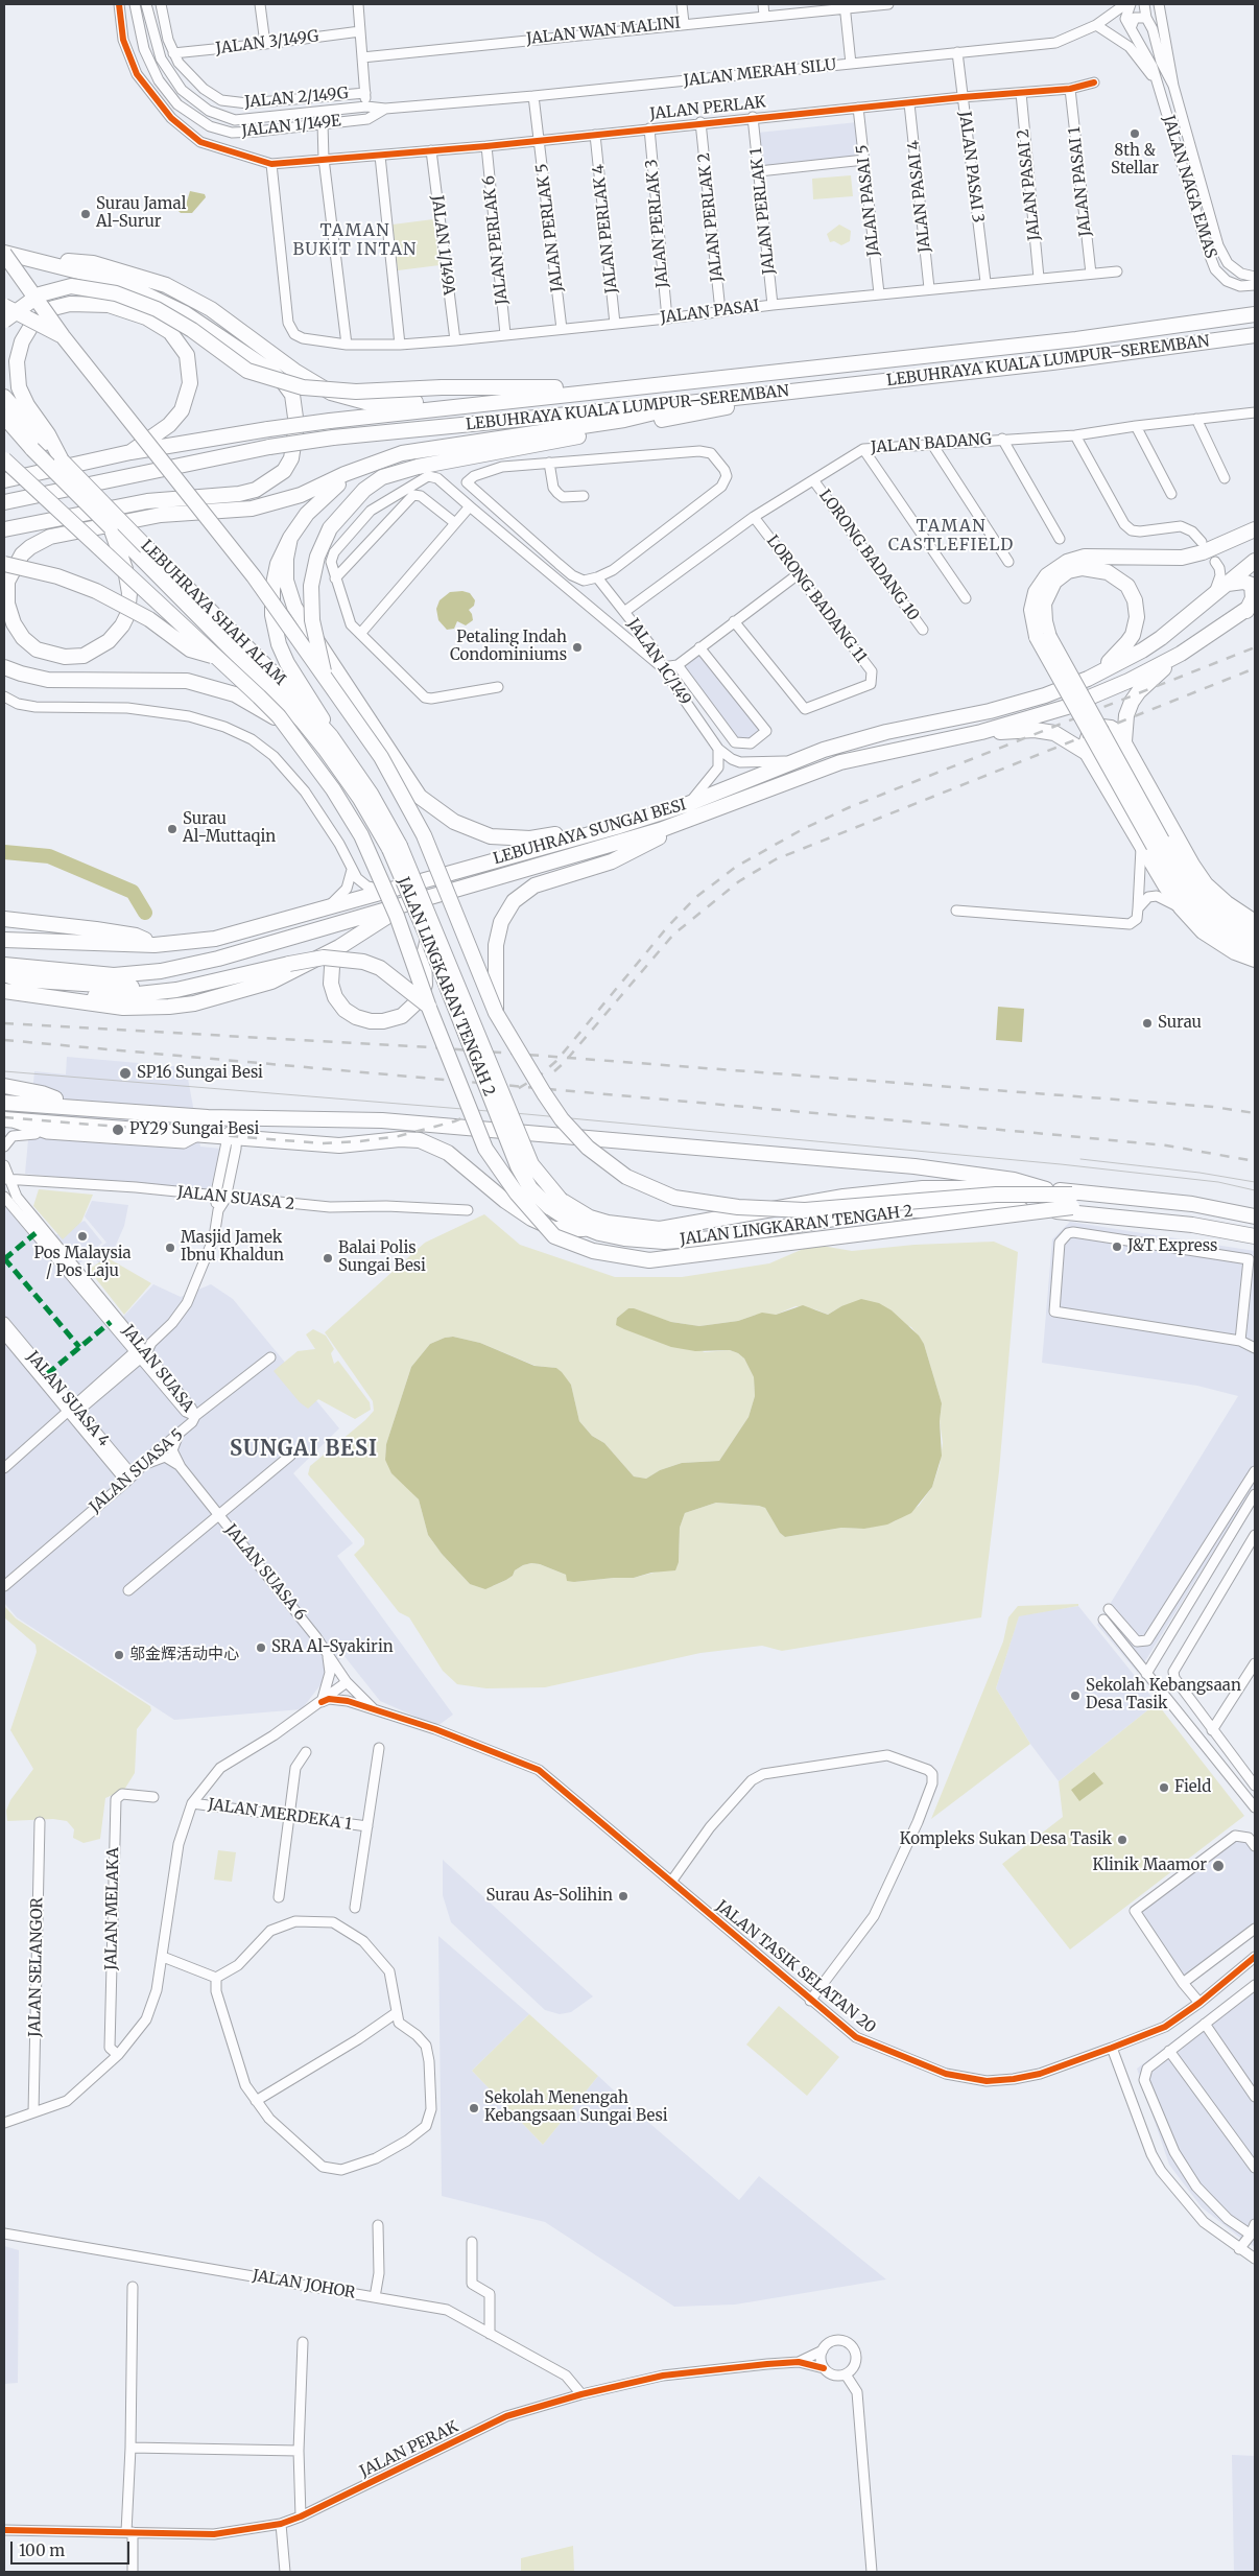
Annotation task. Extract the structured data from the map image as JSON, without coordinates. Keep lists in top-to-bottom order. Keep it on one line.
{"streets":{"highway":["LEBUHRAYA KUALA LUMPUR–SEREMBAN","LEBUHRAYA SHAH ALAM","LEBUHRAYA SUNGAI BESI","JALAN LINGKARAN TENGAH 2"],"street":["JALAN WAN MALINI","JALAN 3/149G","JALAN MERAH SILU","JALAN 2/149G","JALAN PERLAK","JALAN 1/149E","JALAN PASAI 3","JALAN PASAI 1","JALAN PASAI 2","JALAN NAGA EMAS","JALAN PASAI 4","JALAN PASAI 5","JALAN PERLAK 1","JALAN PERLAK 2","JALAN PERLAK 3","JALAN PERLAK 5","JALAN PERLAK 4","JALAN PERLAK 6","JALAN 1/149A","JALAN PASAI","JALAN BADANG","LORONG BADANG 10","LORONG BADANG 11","JALAN 1C/149","JALAN SUASA 2","JALAN SUASA","JALAN SUASA 4","JALAN SUASA 5","JALAN SUASA 6","JALAN MERDEKA 1","JALAN MELAKA","JALAN SELANGOR","JALAN TASIK SELATAN 20","JALAN JOHOR","JALAN PERAK"]},"crossings":[["JALAN 3/149G","JALAN 2/149G"],["JALAN MERAH SILU","JALAN 1/149E"],["JALAN MERAH SILU","JALAN PASAI 3"],["JALAN MERAH SILU","JALAN NAGA EMAS"],["JALAN MERAH SILU","JALAN PERLAK 5"],["JALAN PERLAK","JALAN PASAI 3"],["JALAN PERLAK","JALAN PASAI 1"],["JALAN PERLAK","JALAN PASAI 2"],["JALAN PERLAK","JALAN PASAI 4"],["JALAN PERLAK","JALAN PASAI 5"],["JALAN PERLAK","JALAN PERLAK 1"],["JALAN PERLAK","JALAN PERLAK 2"],["JALAN PERLAK","JALAN PERLAK 3"],["JALAN PERLAK","JALAN PERLAK 5"],["JALAN PERLAK","JALAN PERLAK 4"],["JALAN PERLAK","JALAN PERLAK 6"],["JALAN PERLAK","JALAN 1/149A"],["JALAN PERLAK","JALAN PASAI"],["JALAN PASAI 3","JALAN PASAI"],["JALAN PASAI 1","JALAN PASAI"],["JALAN PASAI 2","JALAN PASAI"],["JALAN PASAI 4","JALAN PASAI"],["JALAN PASAI 5","JALAN PASAI"],["JALAN PERLAK 1","JALAN PASAI"],["JALAN PERLAK 2","JALAN PASAI"],["JALAN PERLAK 3","JALAN PASAI"],["JALAN PERLAK 5","JALAN PASAI"],["JALAN PERLAK 4","JALAN PASAI"],["JALAN PERLAK 6","JALAN PASAI"],["JALAN 1/149A","JALAN PASAI"],["JALAN BADANG","LORONG BADANG 10"],["JALAN BADANG","LORONG BADANG 11"],["JALAN BADANG","JALAN 1C/149"],["LEBUHRAYA SHAH ALAM","JALAN LINGKARAN TENGAH 2"],["JALAN 1C/149","LEBUHRAYA SUNGAI BESI"],["JALAN SUASA 2","JALAN SUASA"],["JALAN SUASA","JALAN SUASA 5"],["JALAN SUASA 4","JALAN SUASA 5"],["JALAN SUASA 5","JALAN SUASA 6"],["JALAN SUASA 6","JALAN TASIK SELATAN 20"],["JALAN JOHOR","JALAN PERAK"]],"districts":["TAMAN BUKIT INTAN","TAMAN CASTLEFIELD","SUNGAI BESI"],"places":["8th & Stellar","Surau Jamal Al-Surur","Petaling Indah Condominiums","Surau Al-Muttaqin","Surau","SP16 Sungai Besi","PY29 Sungai Besi","Pos Malaysia / Pos Laju","J&T Express","Masjid Jamek Ibnu Khaldun","Balai Polis Sungai Besi","SRA Al-Syakirin","邬金辉活动中心","Sekolah Kebangsaan Desa Tasik","Field","Kompleks Sukan Desa Tasik","Klinik Maamor","Surau As-Solihin","Sekolah Menengah Kebangsaan Sungai Besi"],"scale_bar":"100 m"}
